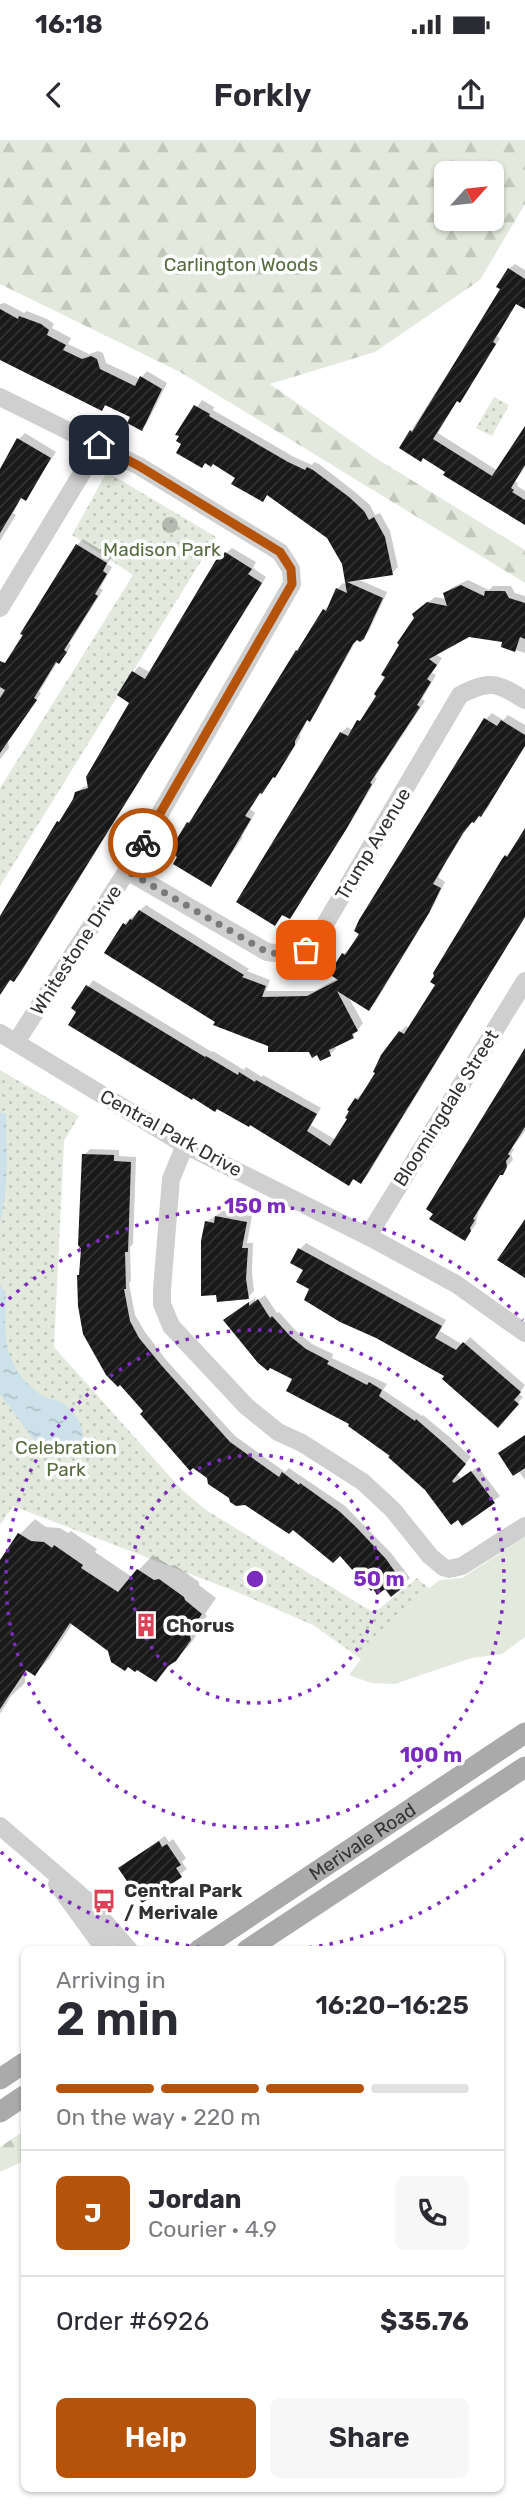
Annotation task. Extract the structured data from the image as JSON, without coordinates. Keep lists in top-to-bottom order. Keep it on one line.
{"streets":{"main road":["Merivale Road"],"street":["Trump Avenue","Whitestone Drive","Bloomingdale Street","Central Park Drive"]},"crossings":[["Trump Avenue","Whitestone Drive"],["Whitestone Drive","Central Park Drive"],["Bloomingdale Street","Central Park Drive"]],"parks":["Carlington Woods","Madison Park","Celebration Park"],"places":{"building":["Chorus"],"bus stop":["Central Park / Merivale"]},"north":"top right","page":{"status":"16:18","header":"Forkly","heading":["2 min","Arriving in","16:20–16:25"],"panel":["Jordan","Courier · 4.9","Order #6926","$35.76"],"bar":"On the way · 220 m","round":"J","buttons":["Help","Share"]},"rings":["150 m","50 m","100 m"]}
